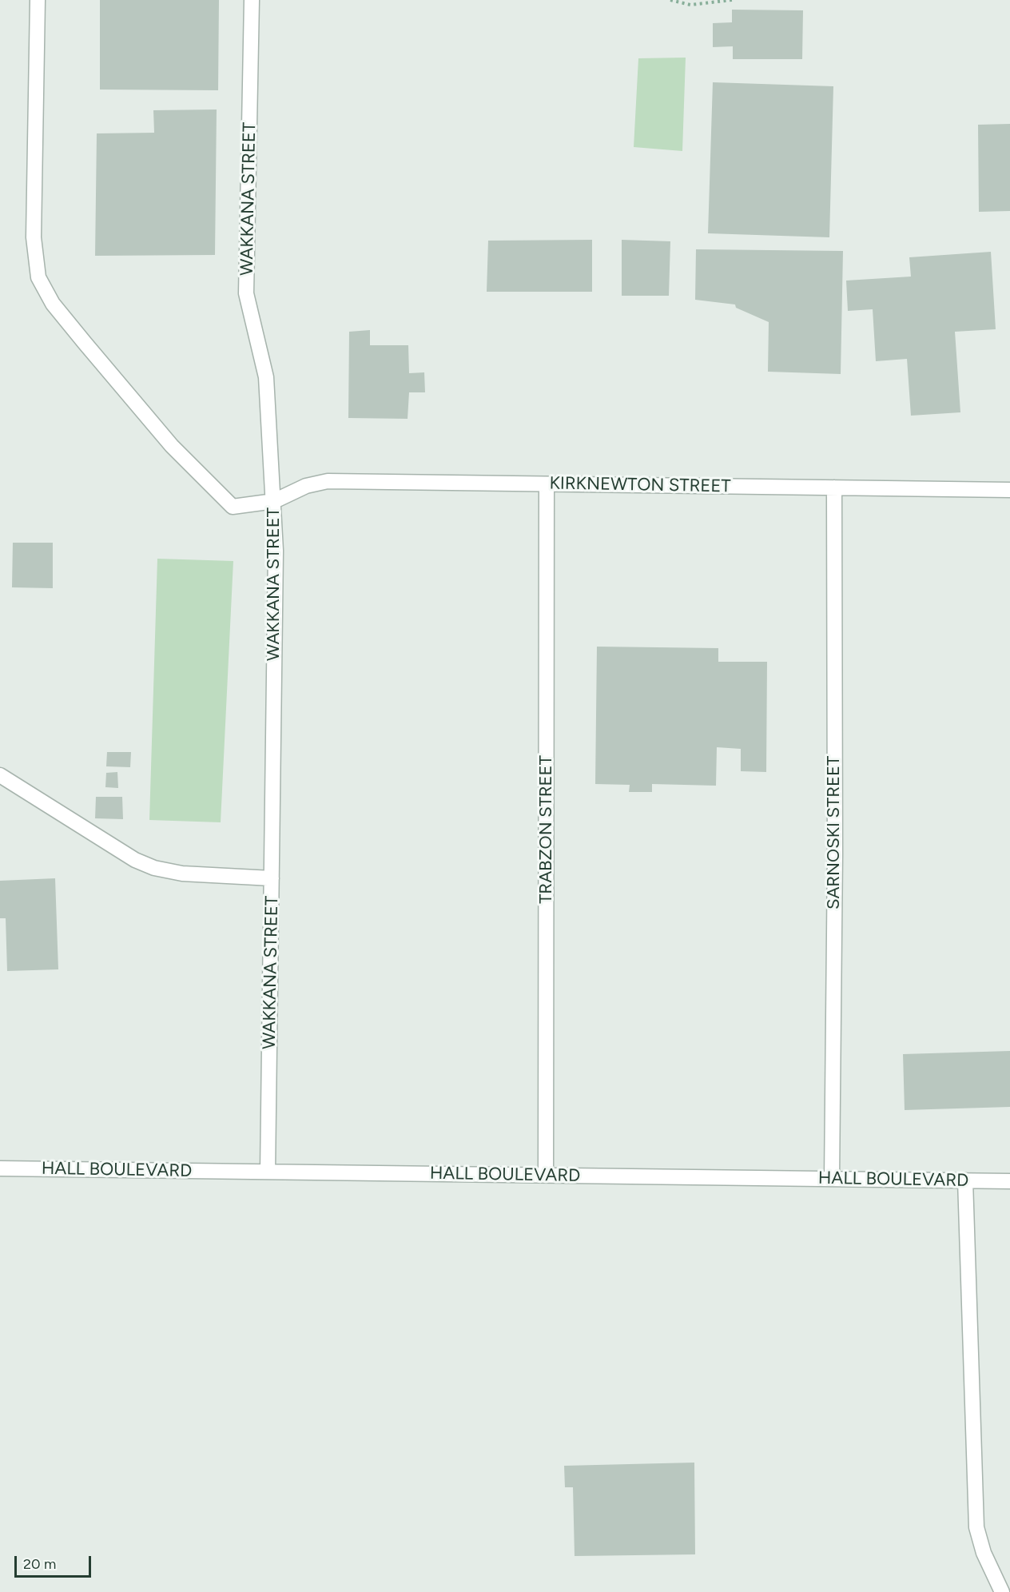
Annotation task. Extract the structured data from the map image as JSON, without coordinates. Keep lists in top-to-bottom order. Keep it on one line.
{"streets":{"street":["WAKKANA STREET","KIRKNEWTON STREET","TRABZON STREET","SARNOSKI STREET","HALL BOULEVARD"]},"crossings":[["WAKKANA STREET","KIRKNEWTON STREET"],["WAKKANA STREET","HALL BOULEVARD"],["KIRKNEWTON STREET","TRABZON STREET"],["KIRKNEWTON STREET","SARNOSKI STREET"],["TRABZON STREET","HALL BOULEVARD"],["SARNOSKI STREET","HALL BOULEVARD"]],"scale_bar":"20 m"}
